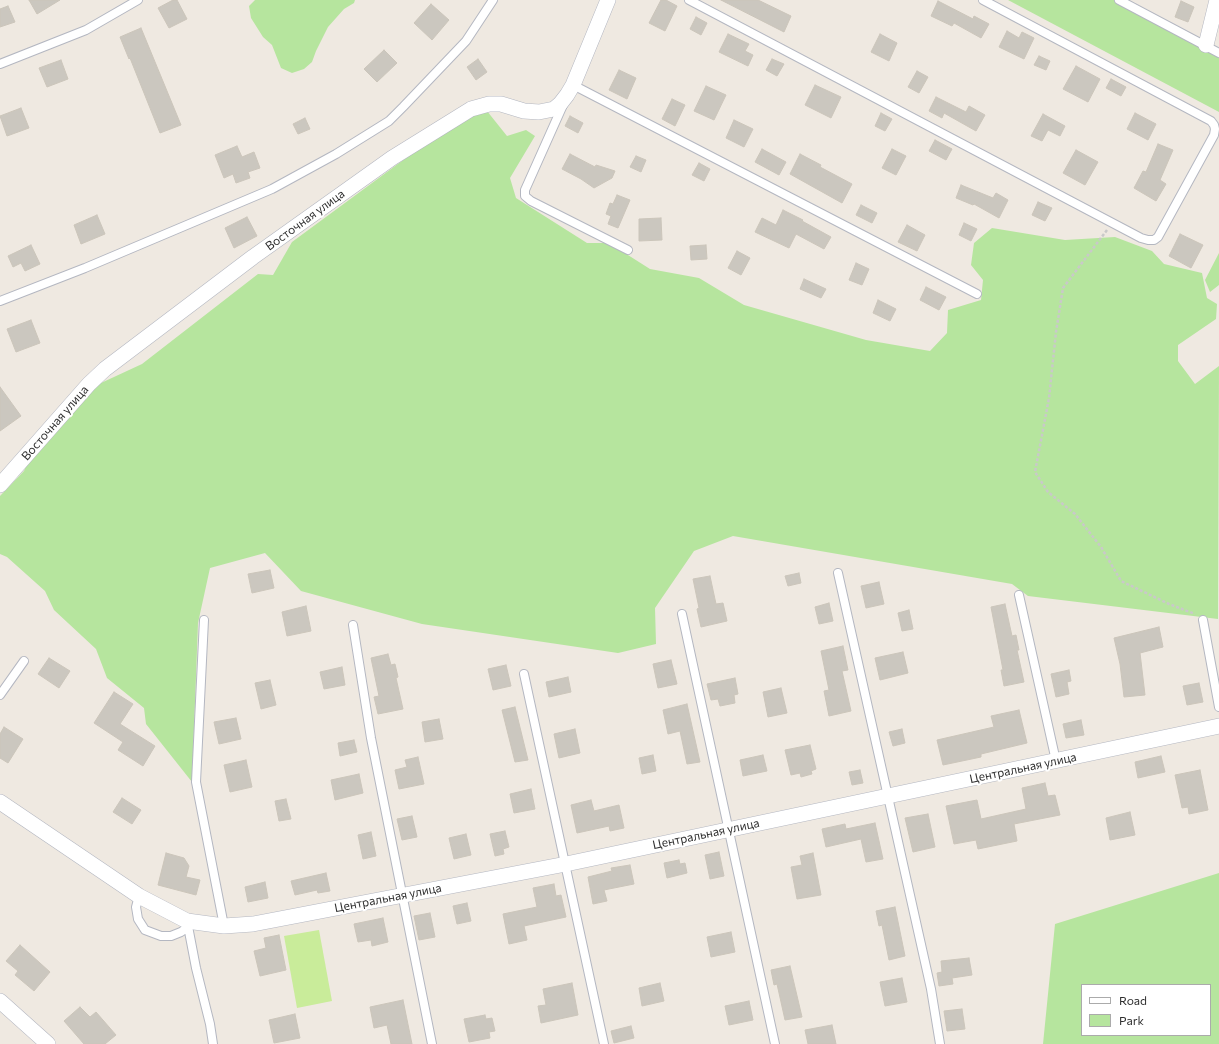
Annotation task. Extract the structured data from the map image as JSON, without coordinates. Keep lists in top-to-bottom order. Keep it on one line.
{"streets":{"street":["Восточная улица","Центральная улица"]},"legend":["Road","Park"]}
